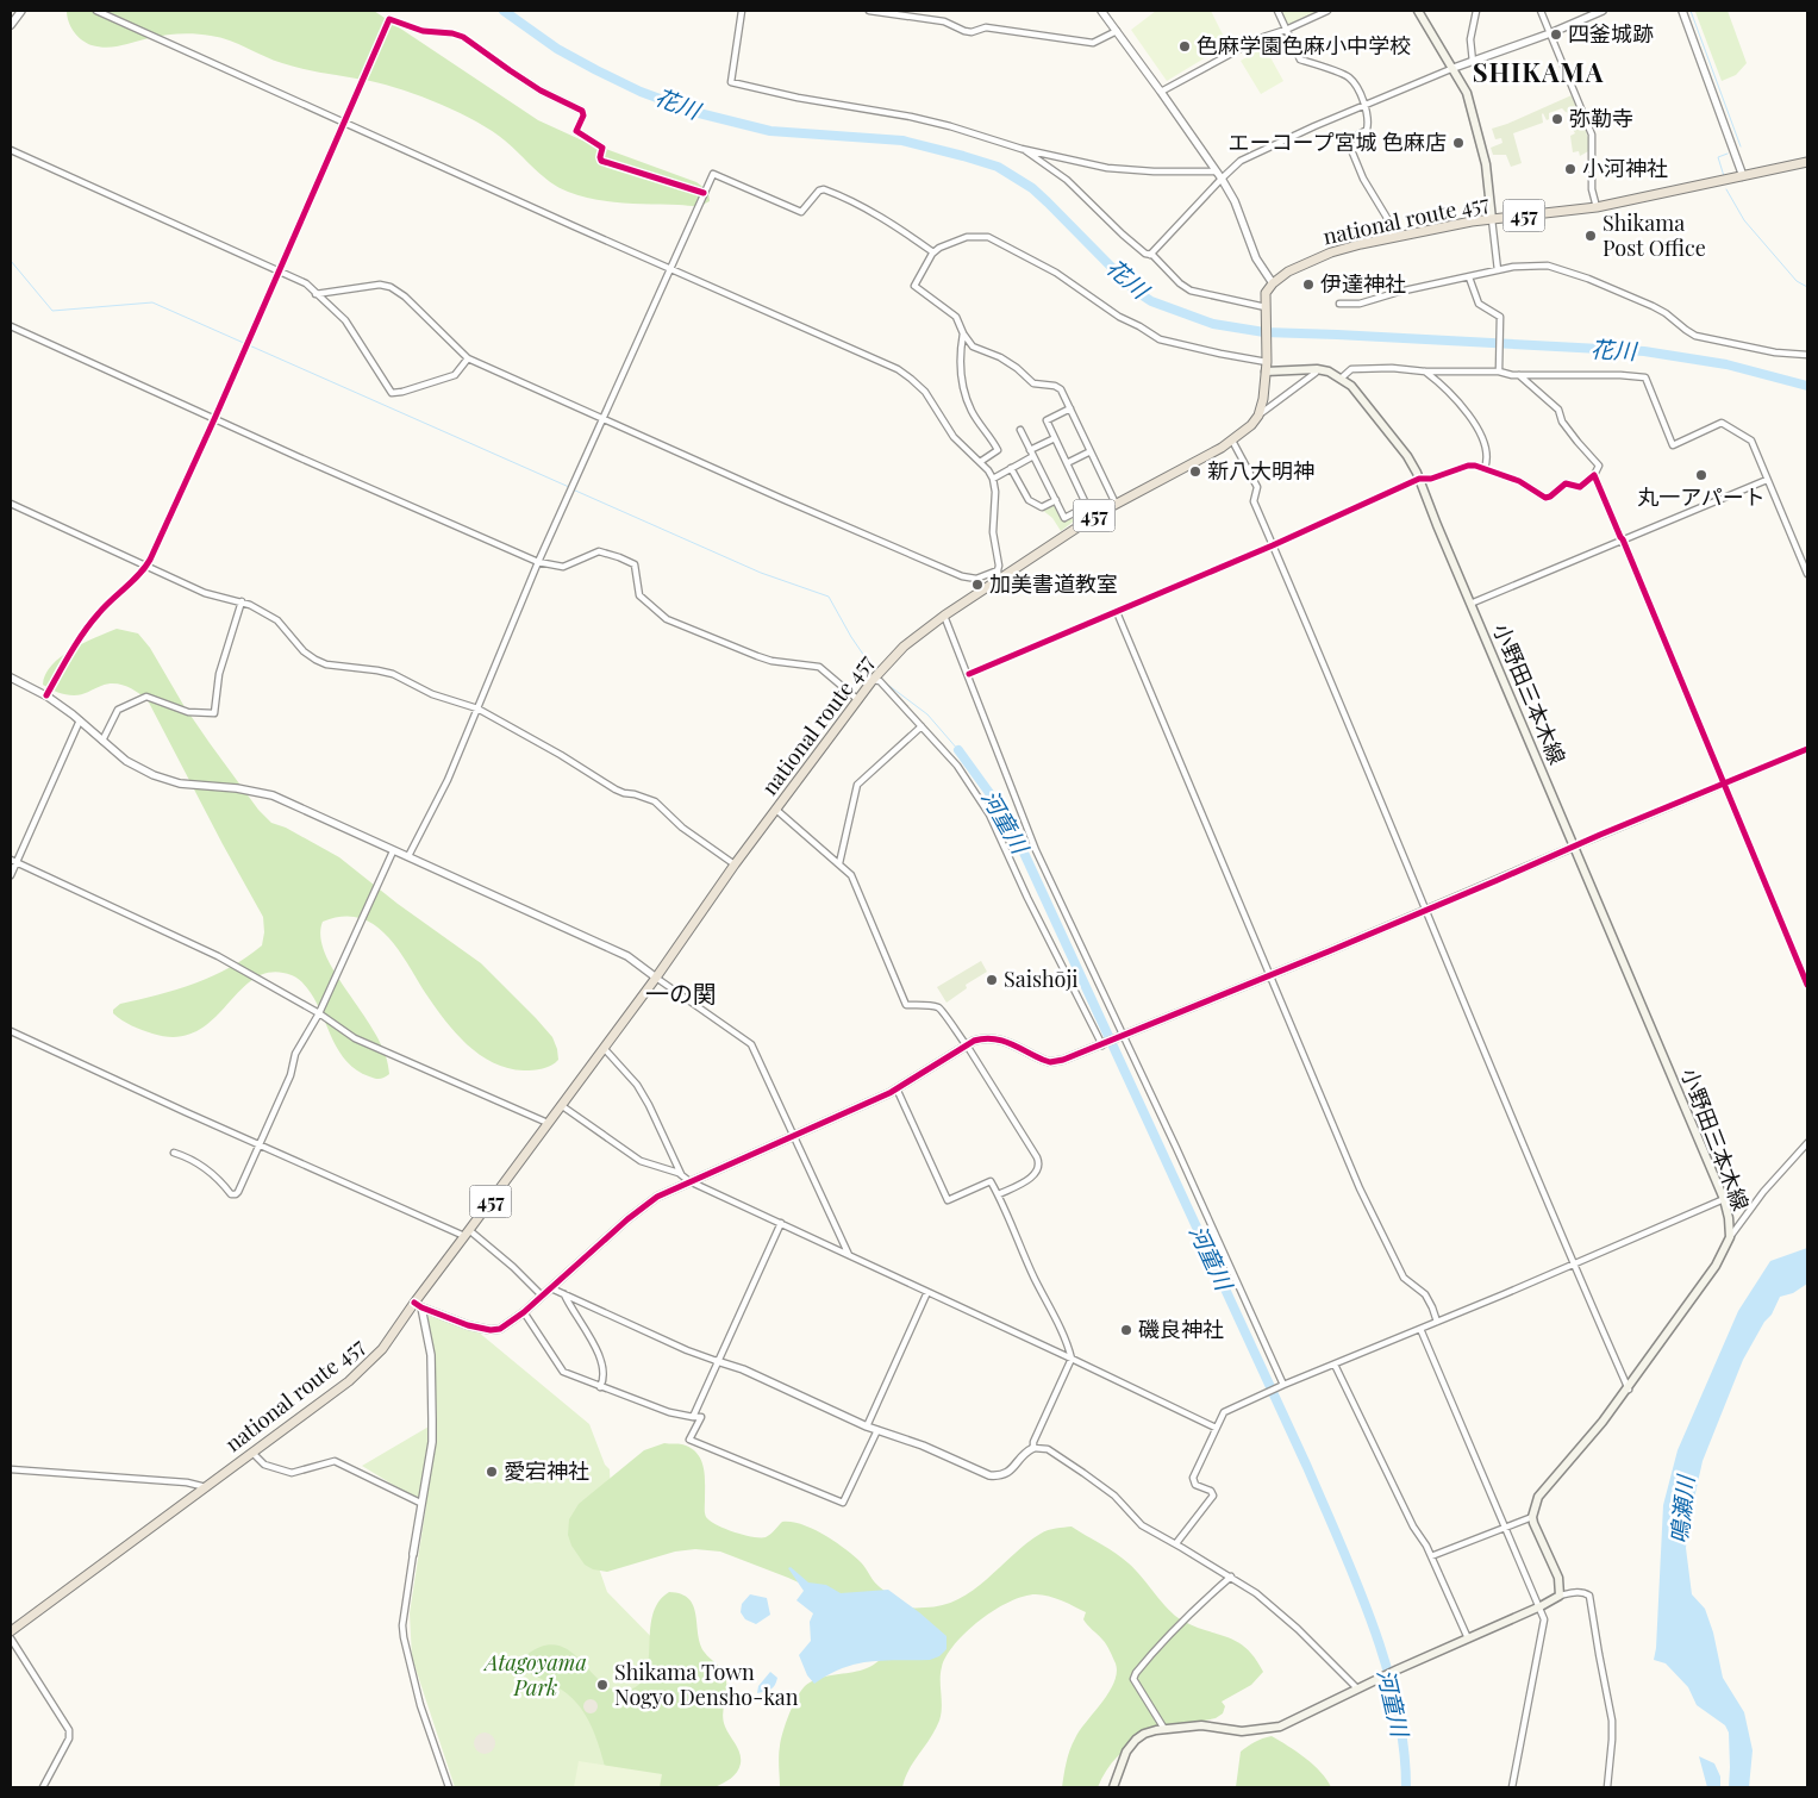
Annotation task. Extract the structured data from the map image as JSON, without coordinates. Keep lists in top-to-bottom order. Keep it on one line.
{"streets":{"highway":["457","national route 457"],"main road":["小野田三本木線"]},"districts":["SHIKAMA","一の関"],"water":["花川","河童川","鳴瀬川"],"parks":["Atagoyama Park"],"places":["四釜城跡","色麻学園色麻小中学校","弥勒寺","エーコープ宮城 色麻店","小河神社","Shikama Post Office","伊達神社","新八大明神","丸一アパート","加美書道教室","Saishōji","磯良神社","愛宕神社","Shikama Town Nogyo Densho-kan"]}
